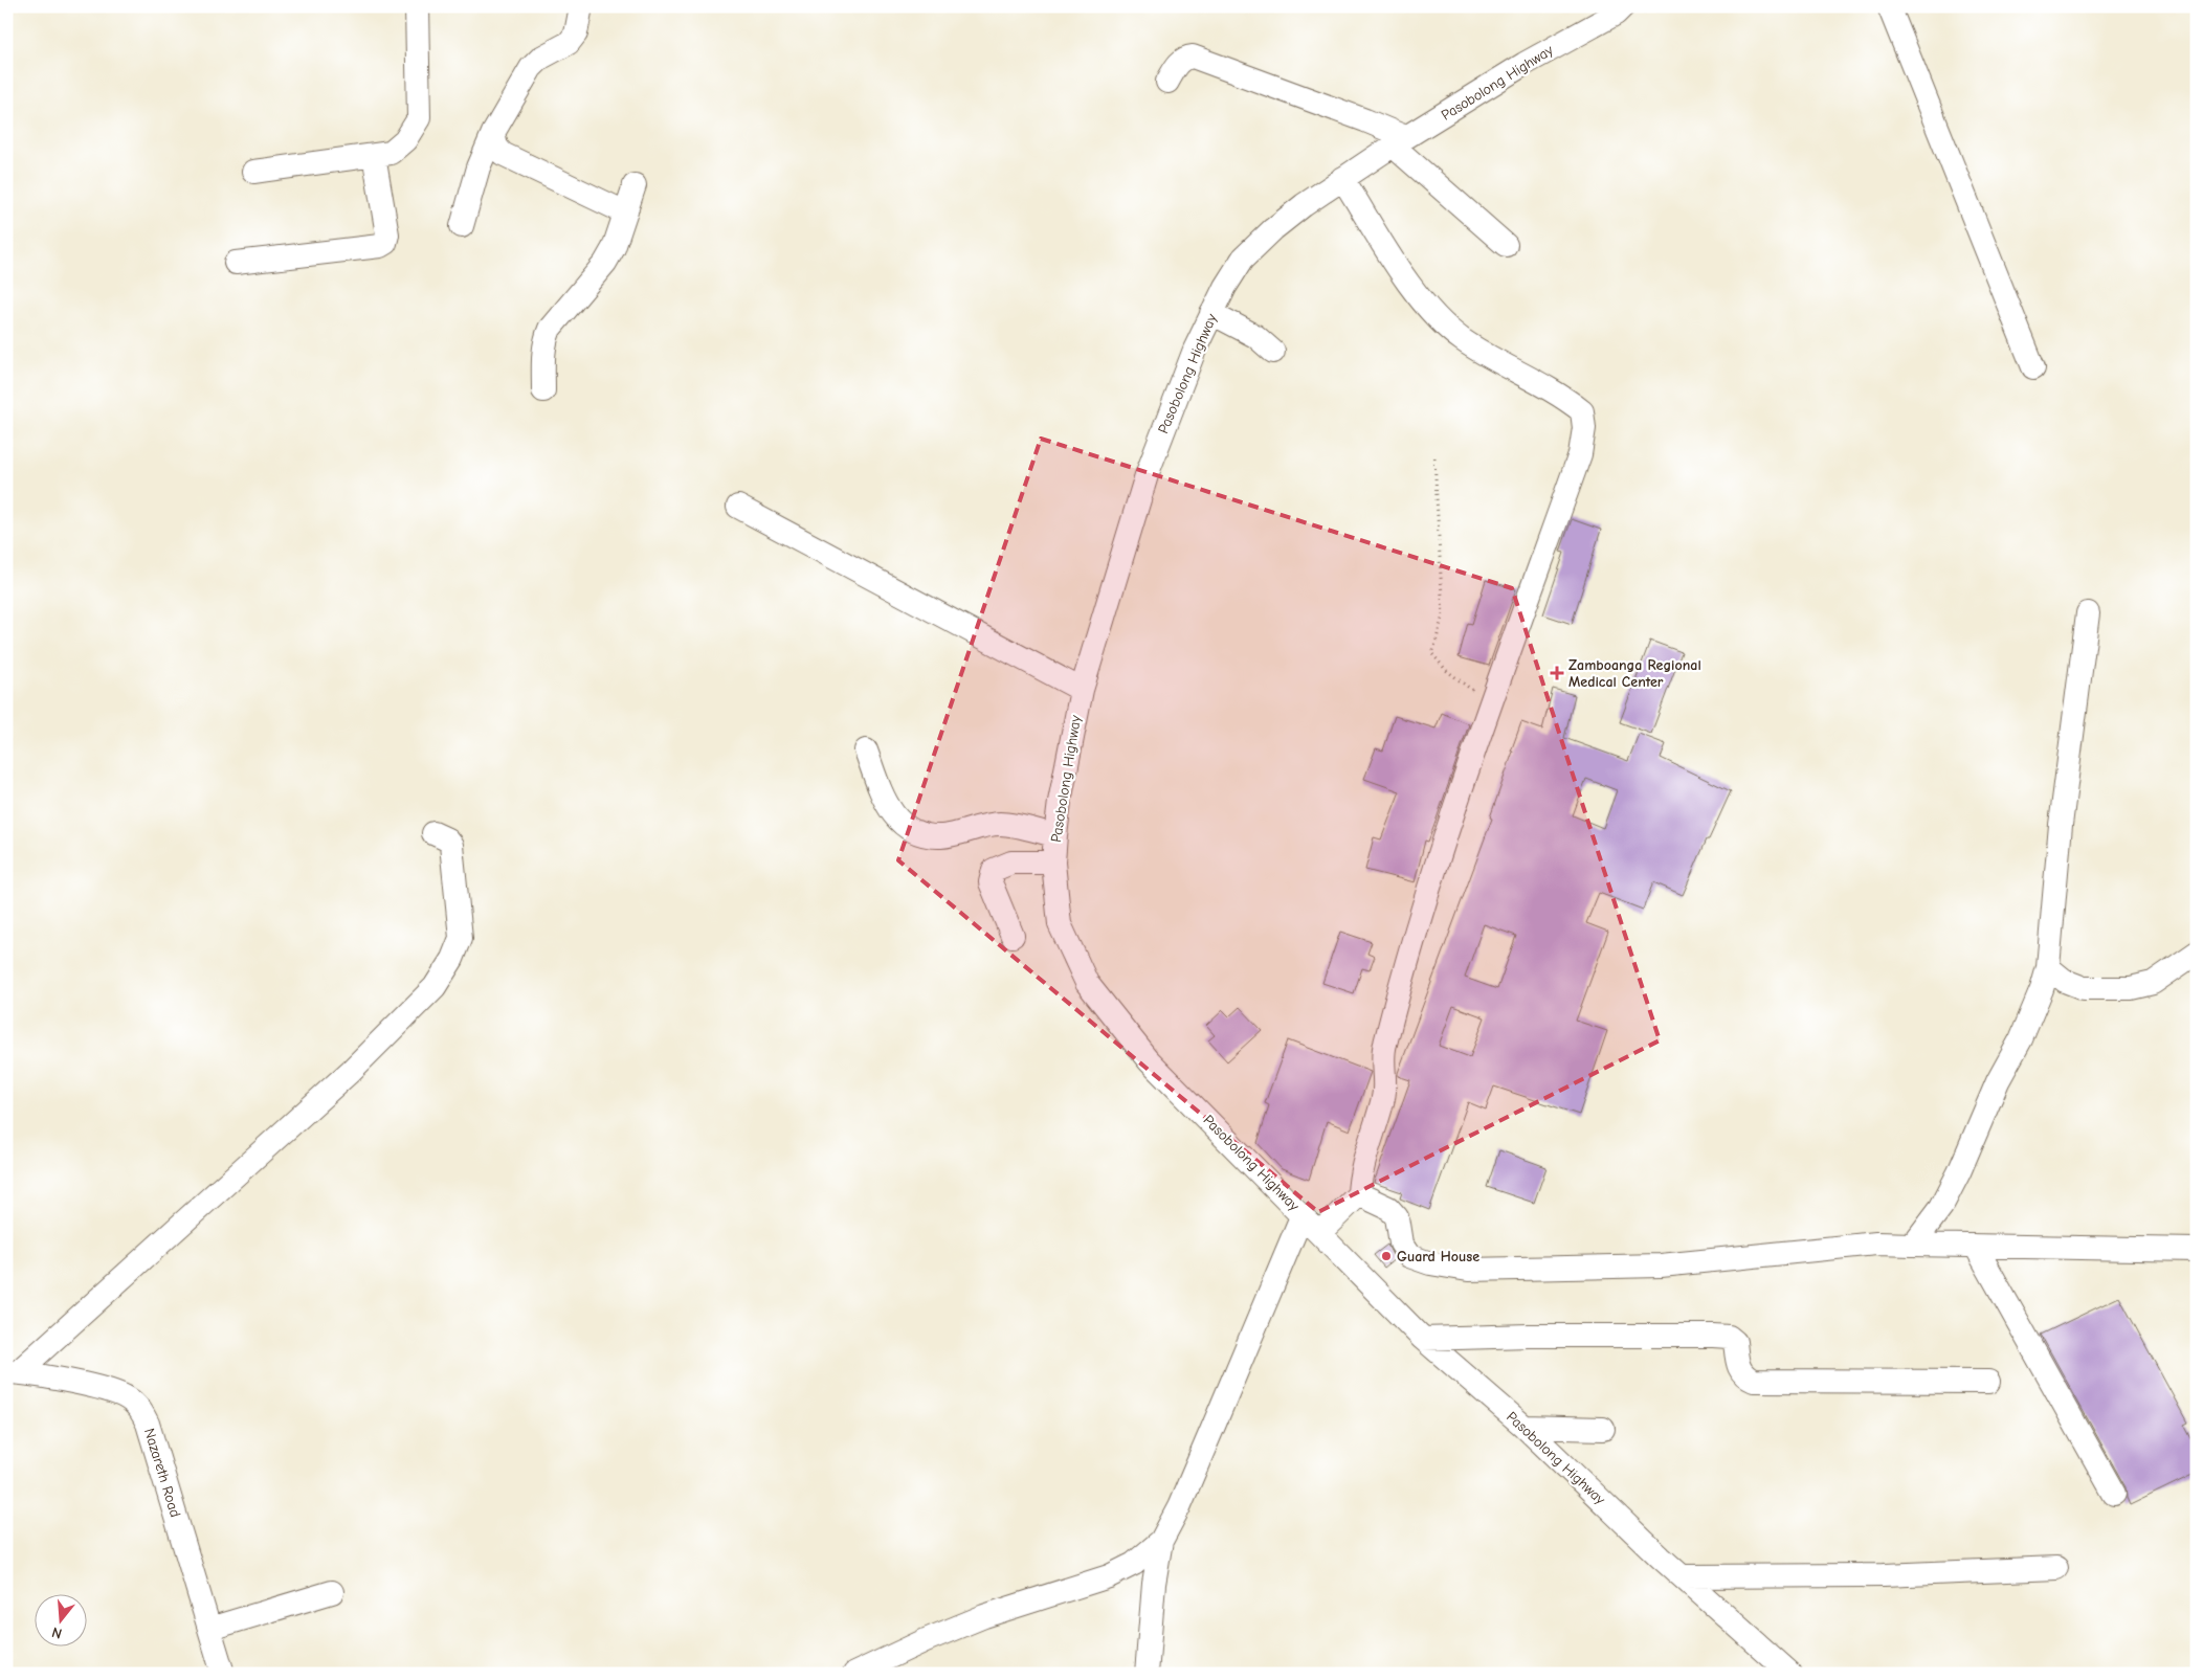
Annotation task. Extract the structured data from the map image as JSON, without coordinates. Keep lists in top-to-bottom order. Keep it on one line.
{"streets":{"street":["Pasobolong Highway","Nazareth Road"]},"places":{"health":["Zamboanga Regional Medical Center"],"other":["Guard House"]},"north":"bottom"}
